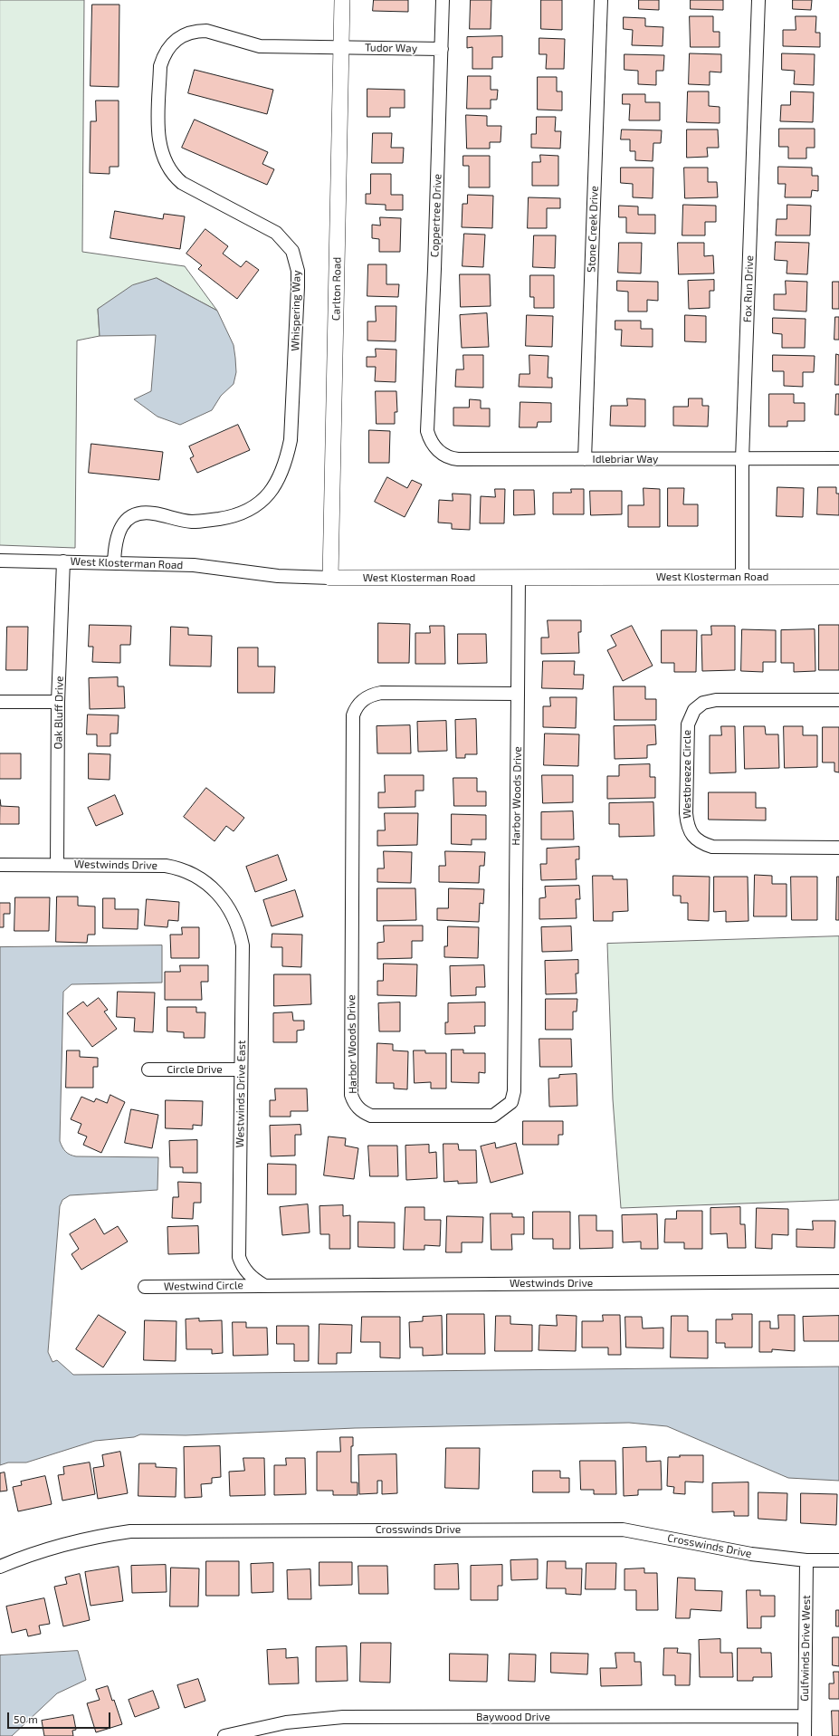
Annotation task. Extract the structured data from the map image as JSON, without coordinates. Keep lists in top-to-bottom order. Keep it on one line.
{"streets":{"street":["Tudor Way","Coppertree Drive","Stone Creek Drive","Carlton Road","Fox Run Drive","Whispering Way","Idlebriar Way","West Klosterman Road","Oak Bluff Drive","Westbreeze Circle","Harbor Woods Drive","Westwinds Drive","Circle Drive","Westwinds Drive East","Westwind Circle","Crosswinds Drive","Gulfwinds Drive West","Baywood Drive"]},"crossings":[["Tudor Way","Coppertree Drive"],["Tudor Way","Carlton Road"],["Tudor Way","Whispering Way"],["Coppertree Drive","Idlebriar Way"],["Stone Creek Drive","Idlebriar Way"],["Carlton Road","Whispering Way"],["Carlton Road","West Klosterman Road"],["Fox Run Drive","Idlebriar Way"],["Fox Run Drive","West Klosterman Road"],["Whispering Way","West Klosterman Road"],["West Klosterman Road","Oak Bluff Drive"],["West Klosterman Road","Harbor Woods Drive"],["Oak Bluff Drive","Westwinds Drive"],["Westwinds Drive","Westwinds Drive East"],["Westwinds Drive","Westwind Circle"],["Circle Drive","Westwinds Drive East"],["Westwinds Drive East","Westwind Circle"],["Crosswinds Drive","Gulfwinds Drive West"],["Gulfwinds Drive West","Baywood Drive"]],"scale_bar":"50 m"}
